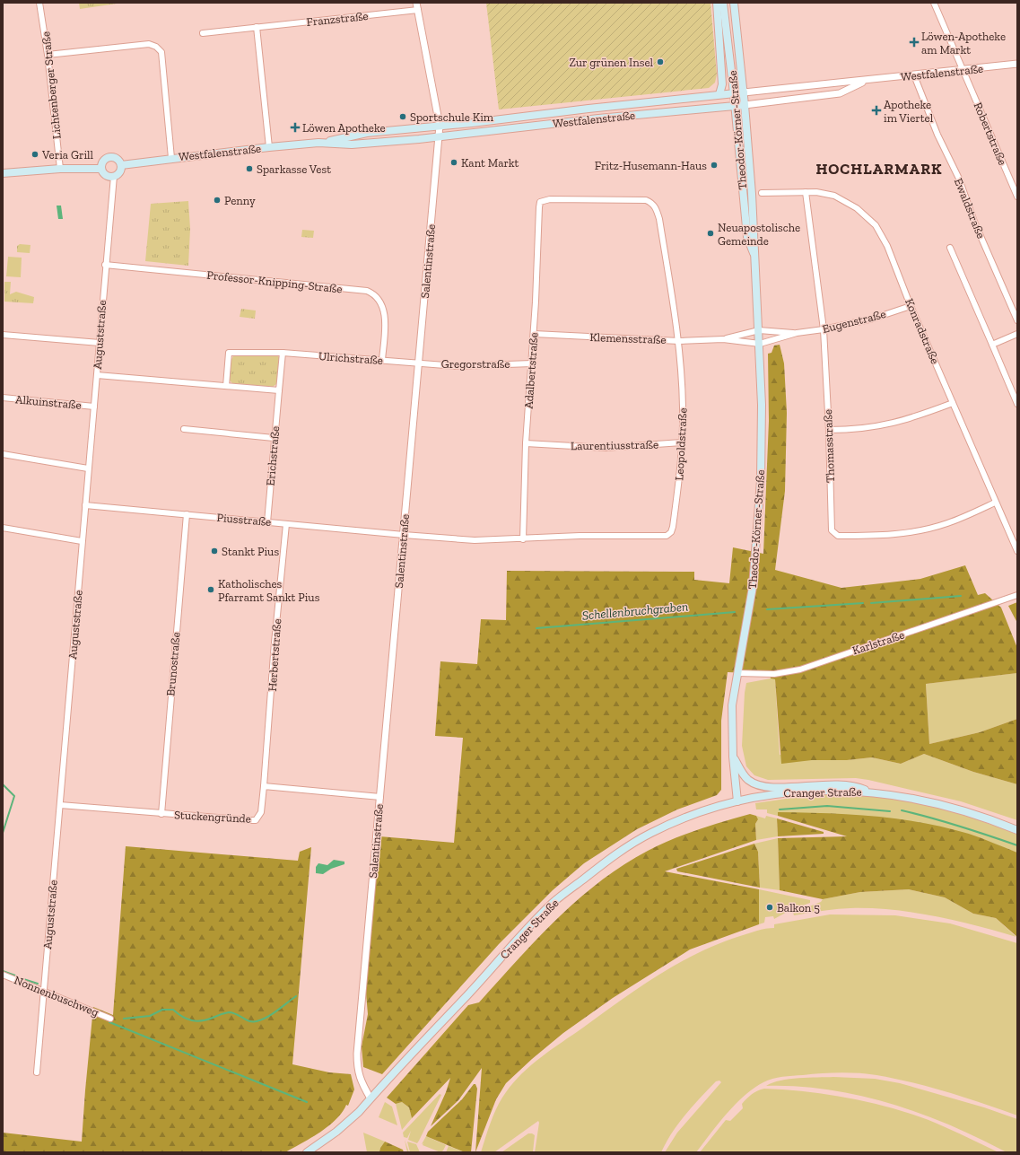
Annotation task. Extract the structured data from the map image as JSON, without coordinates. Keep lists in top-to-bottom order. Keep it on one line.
{"streets":{"main road":["Westfalenstraße","Theodor-Körner-Straße","Cranger Straße"],"street":["Franzstraße","Lichtenberger Straße","Robertstraße","Ewaldstraße","Salentinstraße","Professor-Knipping-Straße","Eugenstraße","Konradstraße","Auguststraße","Klemensstraße","Ulrichstraße","Gregorstraße","Adalbertstraße","Alkuinstraße","Leopoldstraße","Laurentiusstraße","Thomasstraße","Erichstraße","Piusstraße","Karlstraße","Herbertstraße","Brunostraße","Stuckengründe","Nonnenbuschweg"]},"crossings":[["Franzstraße","Salentinstraße"],["Westfalenstraße","Theodor-Körner-Straße"],["Westfalenstraße","Robertstraße"],["Westfalenstraße","Ewaldstraße"],["Westfalenstraße","Salentinstraße"],["Westfalenstraße","Auguststraße"],["Theodor-Körner-Straße","Eugenstraße"],["Theodor-Körner-Straße","Klemensstraße"],["Theodor-Körner-Straße","Karlstraße"],["Theodor-Körner-Straße","Cranger Straße"],["Salentinstraße","Ulrichstraße"],["Salentinstraße","Gregorstraße"],["Salentinstraße","Leopoldstraße"],["Salentinstraße","Piusstraße"],["Salentinstraße","Cranger Straße"],["Professor-Knipping-Straße","Auguststraße"],["Professor-Knipping-Straße","Ulrichstraße"],["Eugenstraße","Konradstraße"],["Eugenstraße","Klemensstraße"],["Eugenstraße","Thomasstraße"],["Konradstraße","Thomasstraße"],["Auguststraße","Alkuinstraße"],["Auguststraße","Piusstraße"],["Auguststraße","Stuckengründe"],["Auguststraße","Nonnenbuschweg"],["Klemensstraße","Adalbertstraße"],["Klemensstraße","Leopoldstraße"],["Ulrichstraße","Gregorstraße"],["Gregorstraße","Adalbertstraße"],["Adalbertstraße","Leopoldstraße"],["Adalbertstraße","Laurentiusstraße"],["Leopoldstraße","Laurentiusstraße"],["Leopoldstraße","Piusstraße"],["Erichstraße","Piusstraße"],["Piusstraße","Herbertstraße"],["Piusstraße","Brunostraße"],["Herbertstraße","Stuckengründe"],["Brunostraße","Stuckengründe"]],"districts":["HOCHLARMARK"],"water":["Schellenbruchgraben"],"places":{"health":["Löwen-Apotheke am Markt","Apotheke im Viertel","Löwen Apotheke"],"other":["Zur grünen Insel","Sportschule Kim","Veria Grill","Kant Markt","Fritz-Husemann-Haus","Sparkasse Vest","Penny","Neuapostolische Gemeinde","Stankt Pius","Katholisches Pfarramt Sankt Pius","Balkon 5"]}}
